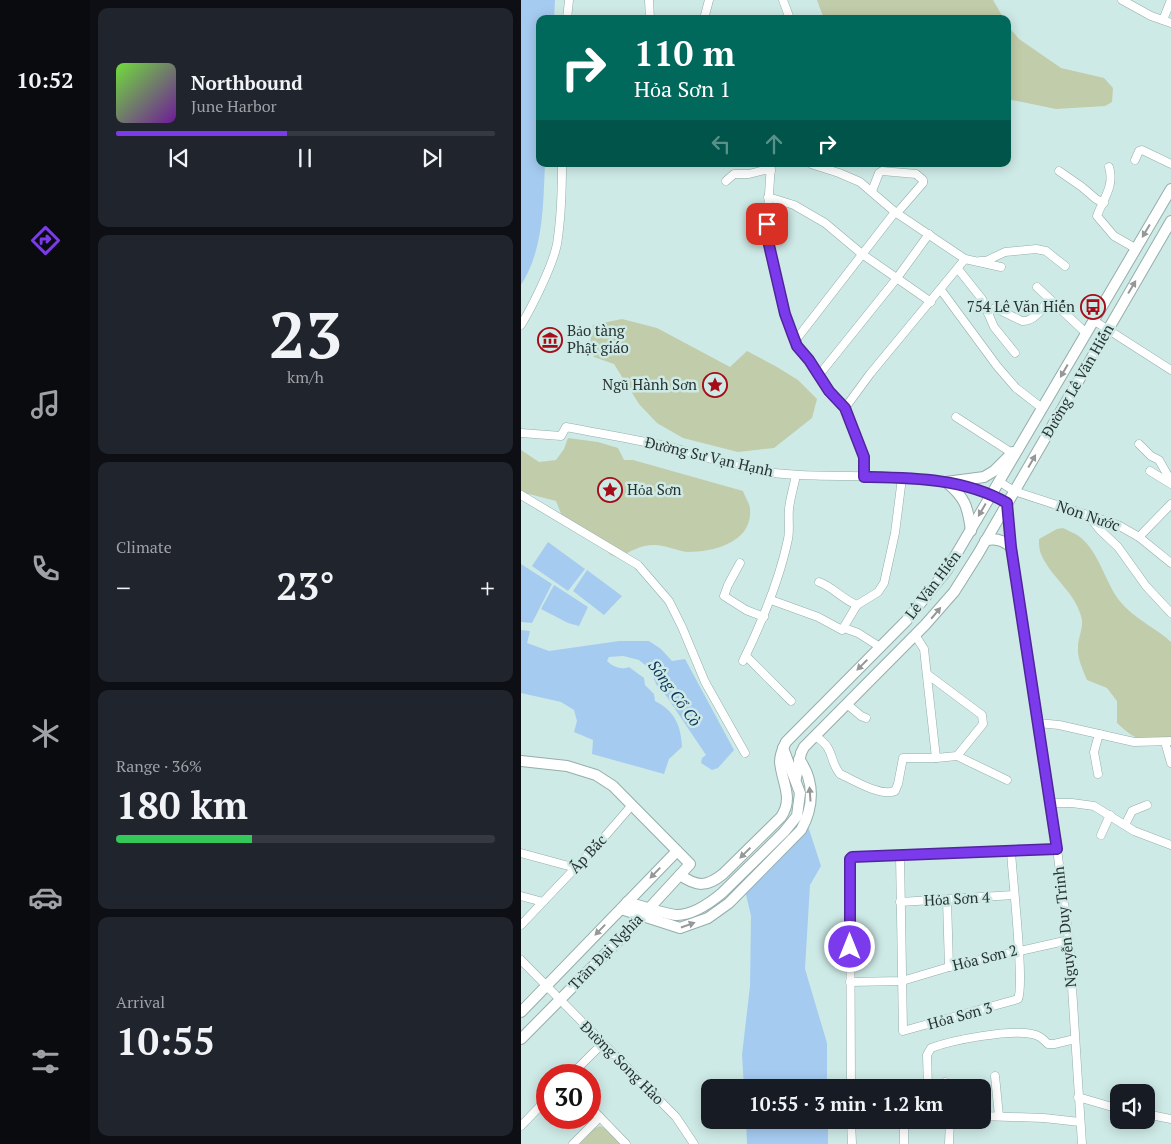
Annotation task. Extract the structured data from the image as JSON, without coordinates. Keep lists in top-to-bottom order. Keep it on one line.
{"streets":{"main road":["Đường Lê Văn Hiến","Lê Văn Hiến","Trần Đại Nghĩa"],"street":["Đường Sư Vạn Hạnh","Non Nước","Ấp Bắc","Hỏa Sơn 4","Nguyễn Duy Trinh","Hỏa Sơn 2","Hỏa Sơn 3","Đường Song Hào"]},"crossings":[["Đường Lê Văn Hiến","Đường Sư Vạn Hạnh"],["Đường Lê Văn Hiến","Non Nước"],["Đường Lê Văn Hiến","Lê Văn Hiến"],["Đường Lê Văn Hiến","Nguyễn Duy Trinh"],["Đường Sư Vạn Hạnh","Lê Văn Hiến"],["Đường Sư Vạn Hạnh","Nguyễn Duy Trinh"],["Non Nước","Lê Văn Hiến"],["Nguyễn Duy Trinh","Hỏa Sơn 2"],["Trần Đại Nghĩa","Đường Song Hào"],["Hỏa Sơn 2","Hỏa Sơn 3"]],"water":["Sông Cổ Cò"],"places":{"bus stop":["754 Lê Văn Hiến"],"museum":["Bảo tàng Phật giáo"],"place":["Ngũ Hành Sơn","Hỏa Sơn"]},"page":{"tabs":"10:52","turn":["110 m","Hỏa Sơn 1"],"song":["Northbound","June Harbor"],"tile":[["23","km/h"],"Climate",["Range · 36%","180 km"],["Arrival","10:55"]],"heat":["−","23°","+"],"limit":"30","trip":"10:55 · 3 min · 1.2 km"}}
